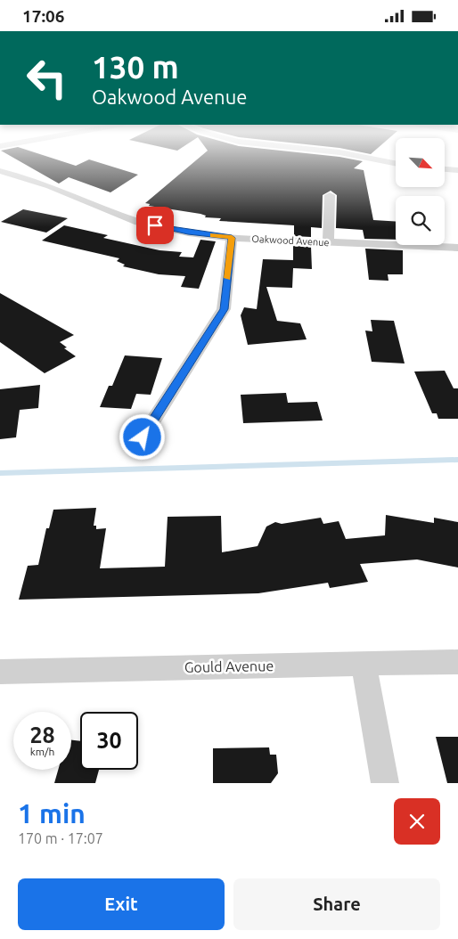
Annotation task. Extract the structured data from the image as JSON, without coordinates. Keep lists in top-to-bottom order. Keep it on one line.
{"streets":{"street":["Oakwood Avenue","Gould Avenue"]},"north":"bottom right","page":{"status":"17:06","turn":["130 m","Oakwood Avenue"],"speed":"28 km/h","limit":"30","heading":["1 min","170 m · 17:07"],"buttons":["Exit","Share"]}}
